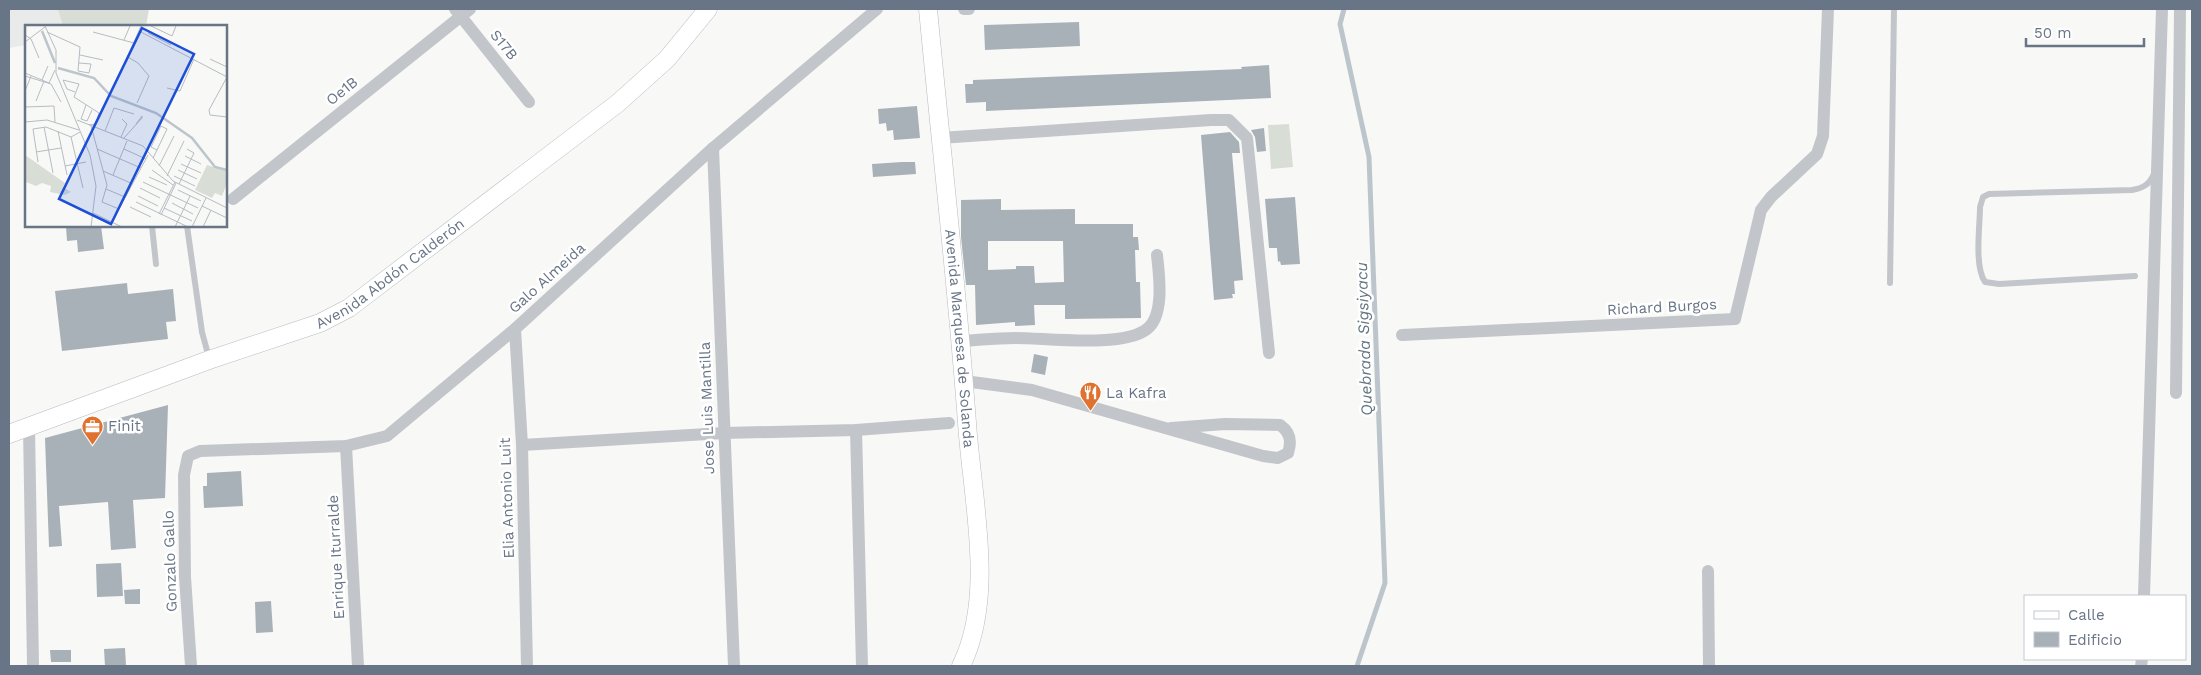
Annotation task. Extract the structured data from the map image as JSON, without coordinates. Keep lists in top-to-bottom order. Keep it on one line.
{"streets":{"street":["S17B","Oe1B","Avenida Abdón Calderón","Galo Almeida","Richard Burgos","Avenida Marquesa de Solanda","Jose Luis Mantilla","Elia Antonio Luit","Enrique Iturralde","Gonzalo Gallo"]},"crossings":[["S17B","Oe1B"],["Galo Almeida","Jose Luis Mantilla"],["Galo Almeida","Elia Antonio Luit"],["Galo Almeida","Enrique Iturralde"],["Galo Almeida","Gonzalo Gallo"]],"water":["Quebrada Sigsiyacu"],"places":{"restaurant":["La Kafra"],"office":["Finit"]},"legend":["Calle","Edificio"],"scale_bar":"50 m"}
